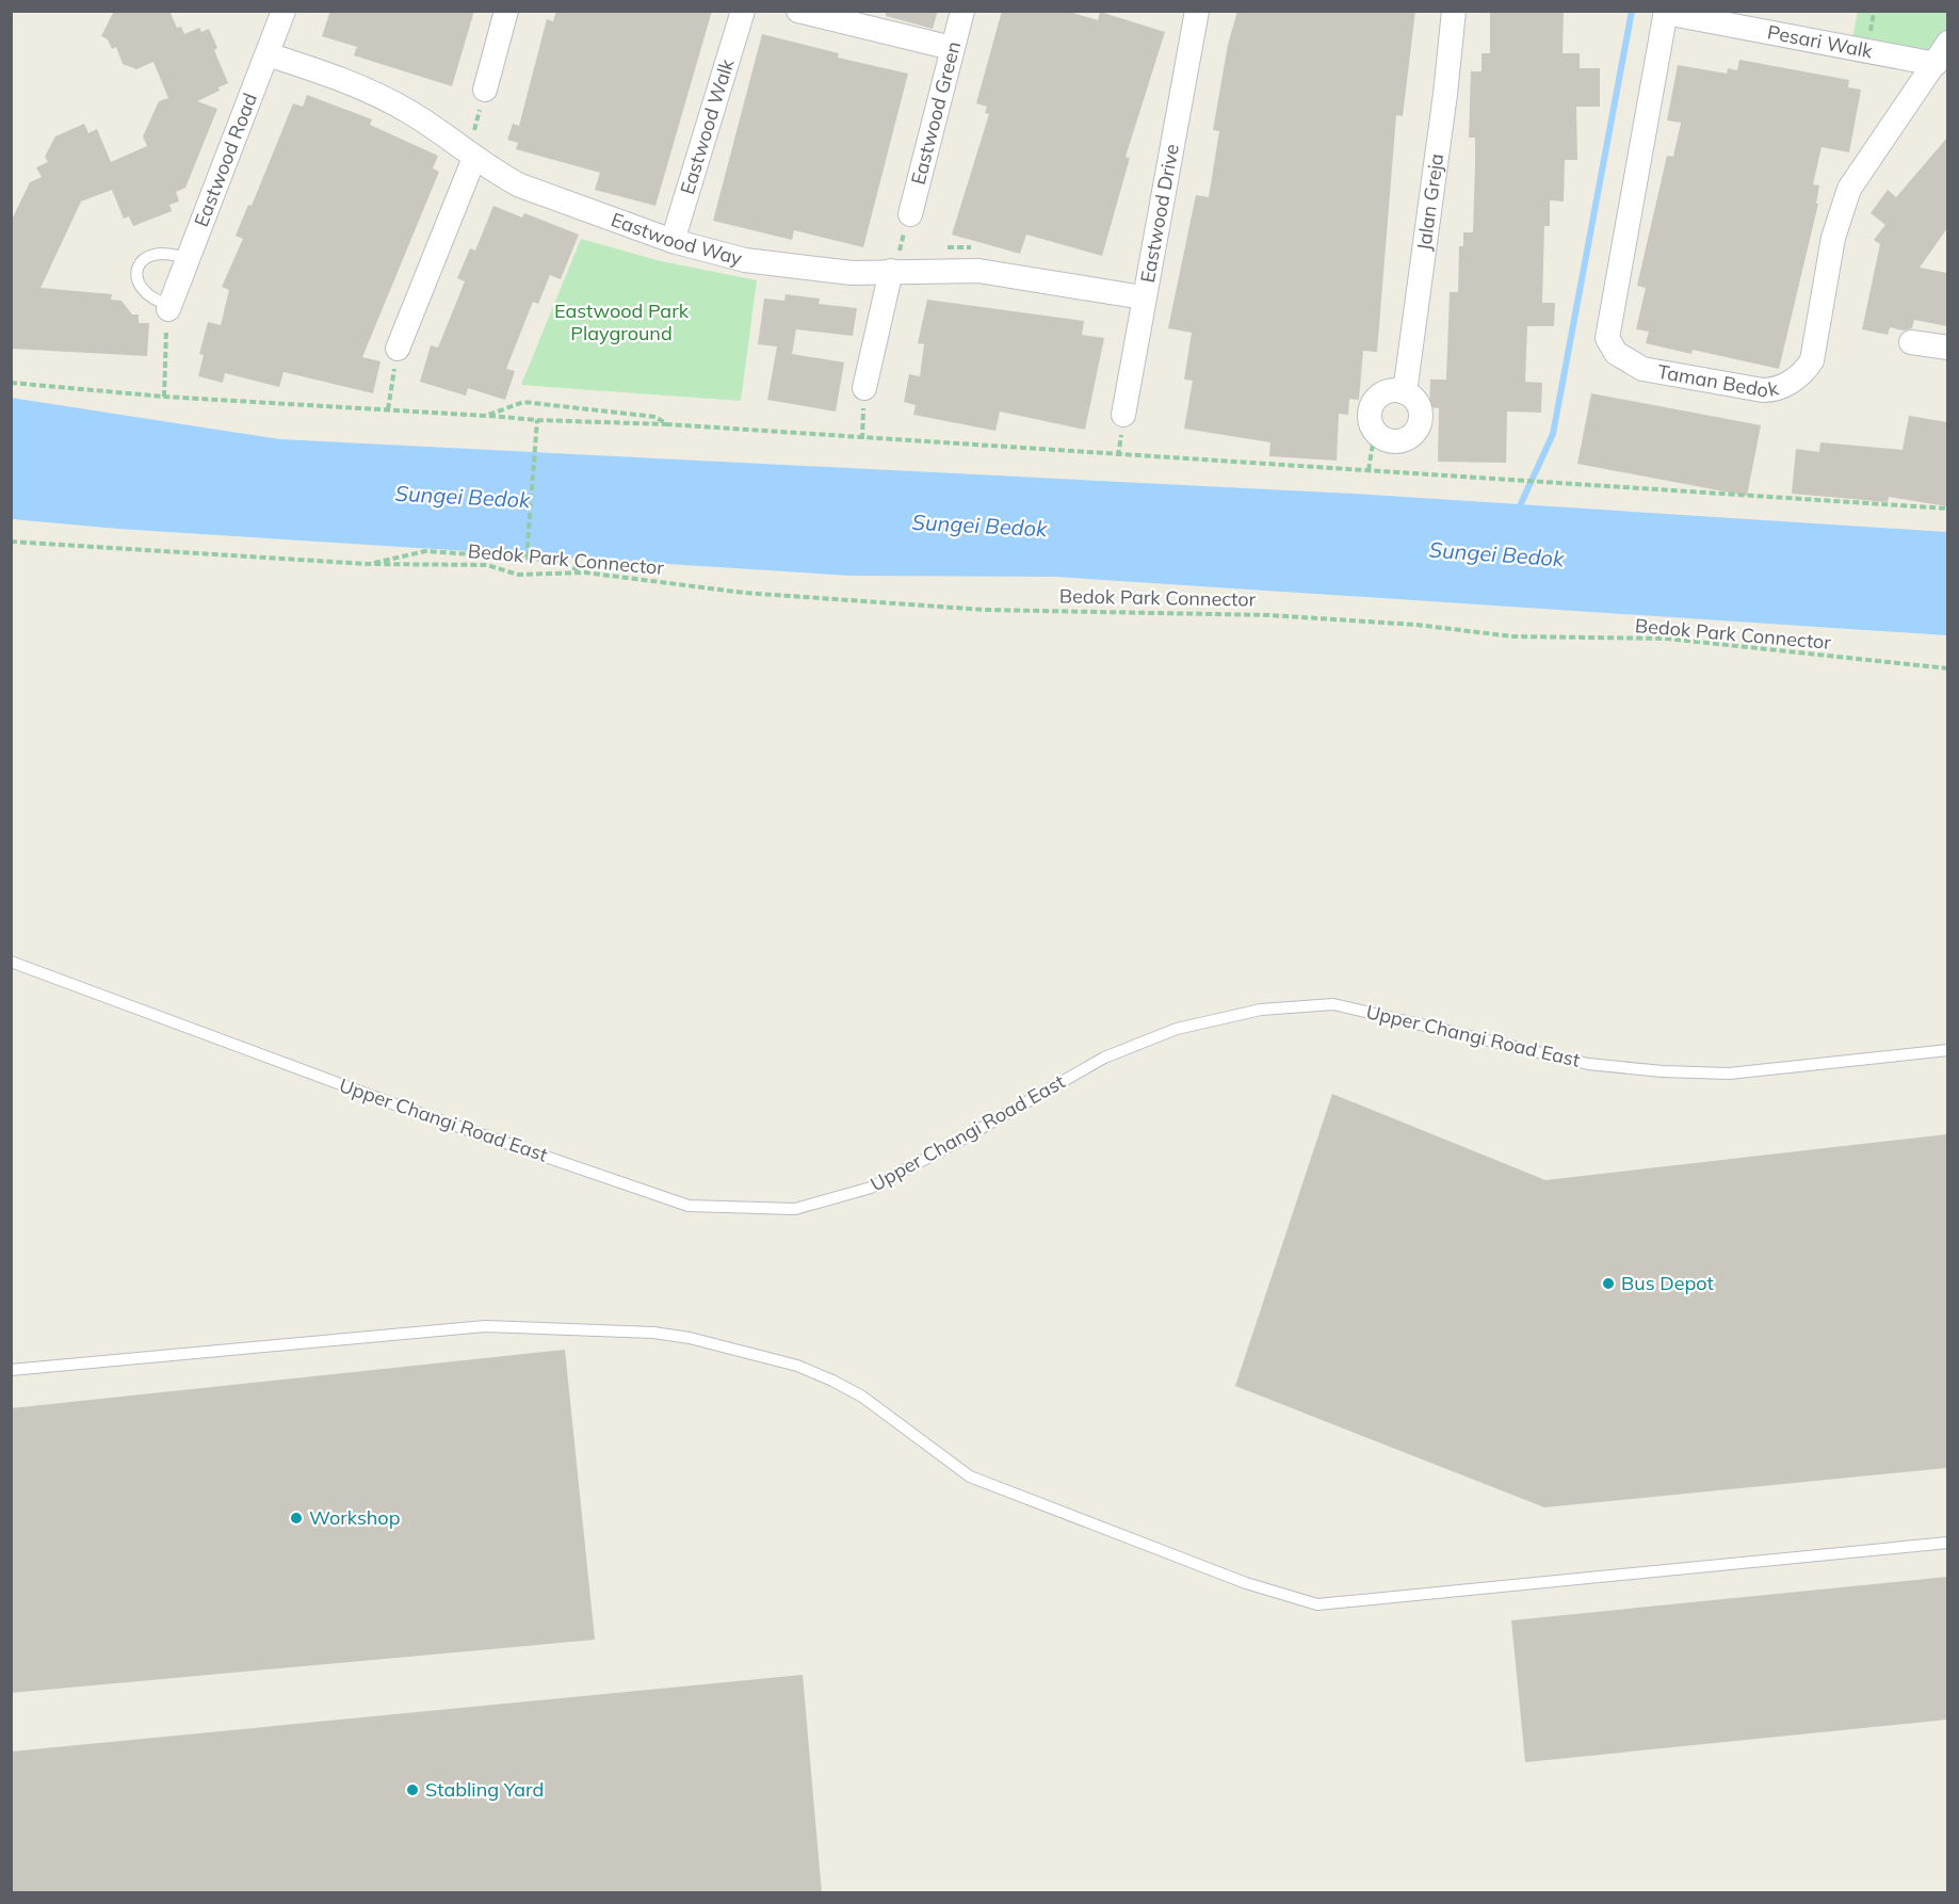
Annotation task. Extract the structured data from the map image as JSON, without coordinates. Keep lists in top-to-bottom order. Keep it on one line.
{"streets":{"street":["Pesari Walk","Eastwood Green","Eastwood Walk","Eastwood Road","Jalan Greja","Eastwood Drive","Eastwood Way","Taman Bedok"],"lane":["Upper Changi Road East"],"path":["Bedok Park Connector"]},"crossings":[["Pesari Walk","Taman Bedok"],["Eastwood Walk","Eastwood Way"],["Eastwood Road","Eastwood Way"],["Eastwood Drive","Eastwood Way"]],"water":["Sungei Bedok"],"parks":["Eastwood Park Playground"],"places":["Bus Depot","Workshop","Stabling Yard"]}
